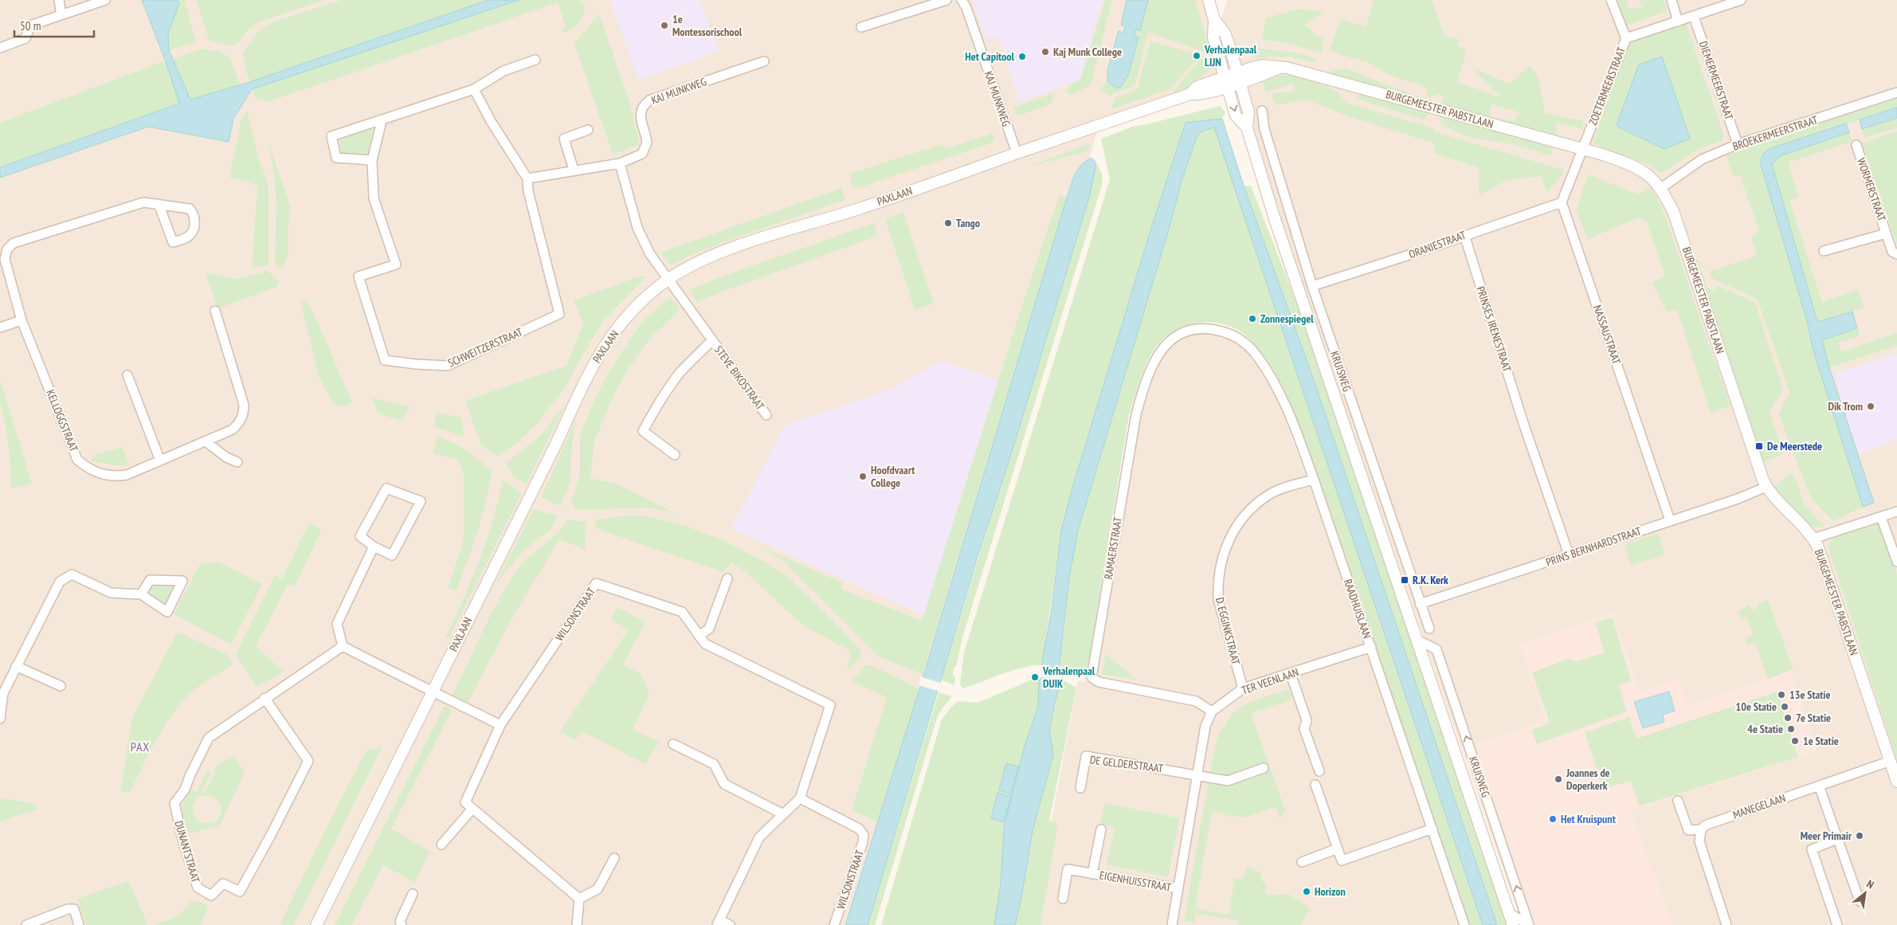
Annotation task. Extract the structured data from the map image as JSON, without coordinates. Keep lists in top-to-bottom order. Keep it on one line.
{"streets":{"street":["DIEMERMEERSTRAAT","ZOETERMEERSTRAAT","KAJ MUNKWEG","BURGEMEESTER PABSTLAAN","BROEKERMEERSTRAAT","WORMERSTRAAT","PAXLAAN","ORANJESTRAAT","PRINSES IRENESTRAAT","NASSAUSTRAAT","SCHWEITZERSTRAAT","KRUISWEG","STEVE BIKOSTRAAT","KELLOGGSTRAAT","PRINS BERNHARDSTRAAT","RAMAERSTRAAT","RAADHUISLAAN","WILSONSTRAAT","D. EGGINKSTRAAT","TER VEENLAAN","DE GELDERSTRAAT","MANEGELAAN","DUNANTSTRAAT","EIGENHUISSTRAAT"]},"crossings":[["DIEMERMEERSTRAAT","BROEKERMEERSTRAAT"],["ZOETERMEERSTRAAT","BURGEMEESTER PABSTLAAN"],["KAJ MUNKWEG","PAXLAAN"],["BURGEMEESTER PABSTLAAN","BROEKERMEERSTRAAT"],["BURGEMEESTER PABSTLAAN","PAXLAAN"],["BURGEMEESTER PABSTLAAN","KRUISWEG"],["BURGEMEESTER PABSTLAAN","PRINS BERNHARDSTRAAT"],["BURGEMEESTER PABSTLAAN","MANEGELAAN"],["PAXLAAN","KRUISWEG"],["PAXLAAN","STEVE BIKOSTRAAT"],["ORANJESTRAAT","PRINSES IRENESTRAAT"],["ORANJESTRAAT","NASSAUSTRAAT"],["ORANJESTRAAT","KRUISWEG"],["PRINSES IRENESTRAAT","PRINS BERNHARDSTRAAT"],["NASSAUSTRAAT","PRINS BERNHARDSTRAAT"],["KRUISWEG","PRINS BERNHARDSTRAAT"],["RAMAERSTRAAT","RAADHUISLAAN"],["RAMAERSTRAAT","TER VEENLAAN"],["RAADHUISLAAN","D. EGGINKSTRAAT"],["RAADHUISLAAN","TER VEENLAAN"],["D. EGGINKSTRAAT","TER VEENLAAN"]],"districts":["PAX"],"places":{"other":["1e Montessorischool","Kaj Munk College","Verhalenpaal LIJN","Het Capitool","Tango","Zonnespiegel","Dik Trom","Hoofdvaart College","Verhalenpaal DUIK","13e Statie","10e Statie","7e Statie","4e Statie","1e Statie","Joannes de Doperkerk","Het Kruispunt","Meer Primair","Horizon"],"transit":["De Meerstede","R.K. Kerk"]},"scale_bar":"50 m","north":"top right"}
